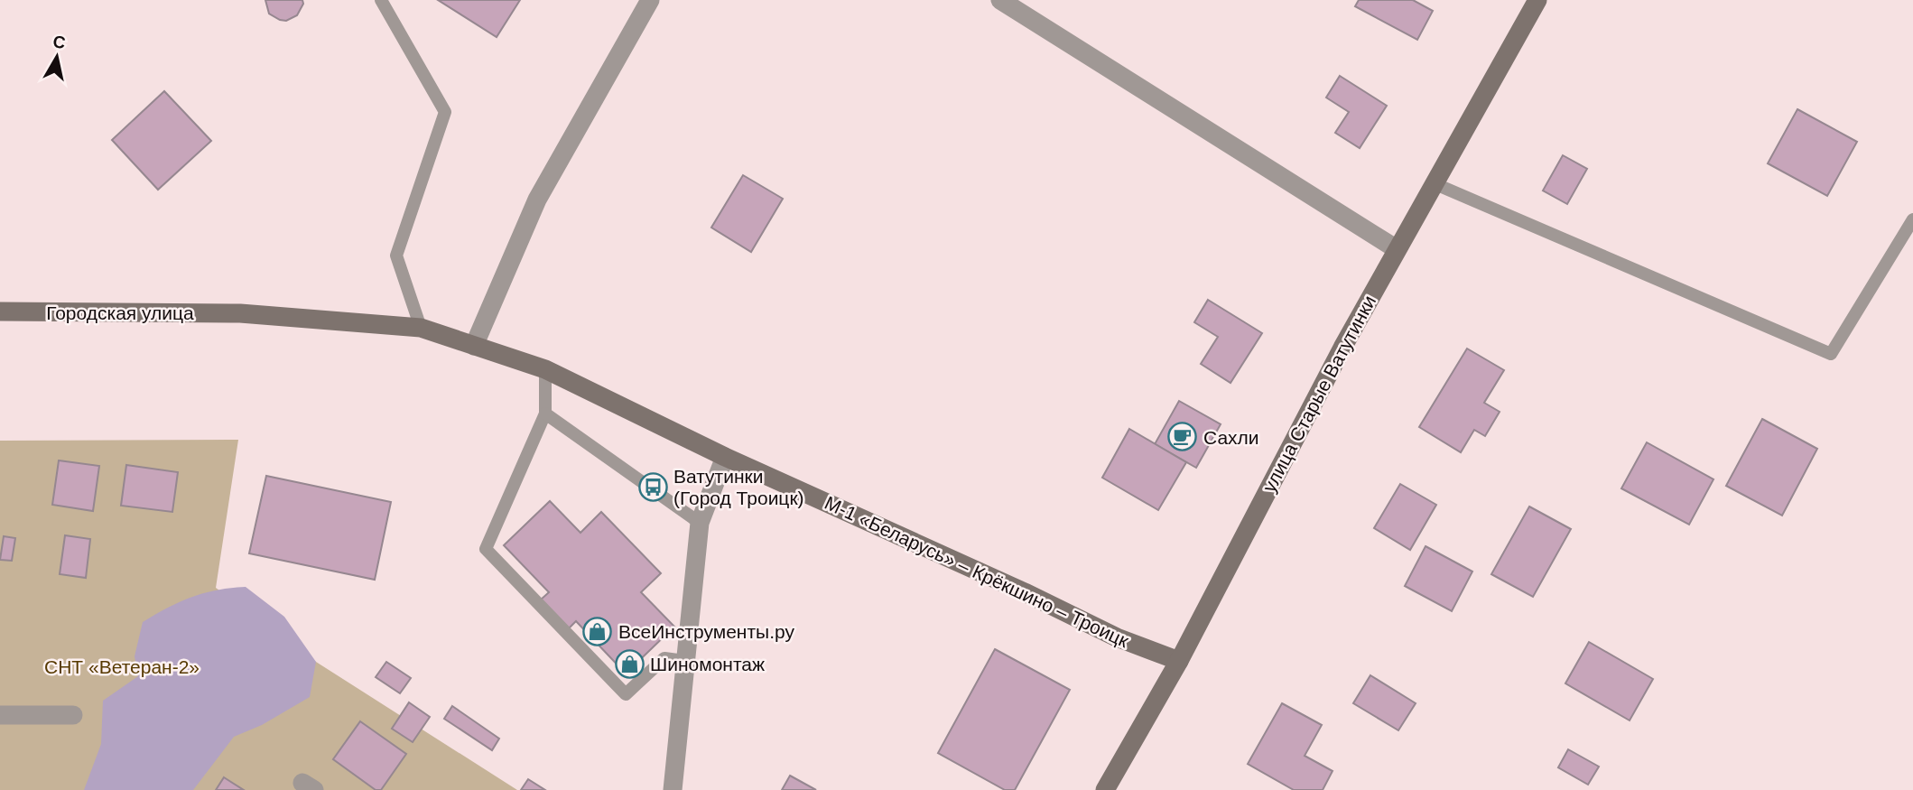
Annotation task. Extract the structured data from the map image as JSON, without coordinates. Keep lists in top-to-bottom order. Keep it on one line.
{"streets":{"main road":["Городская улица","улица Старые Ватутинки","М-1 «Беларусь» – Крёкшино – Троицк"]},"crossings":[["Городская улица","М-1 «Беларусь» – Крёкшино – Троицк"],["улица Старые Ватутинки","М-1 «Беларусь» – Крёкшино – Троицк"]],"parks":["СНТ «Ветеран-2»"],"places":{"cafe":["Сахли"],"bus stop":["Ватутинки (Город Троицк)"],"shop":["ВсеИнструменты.ру","Шиномонтаж"]},"north":"top"}
